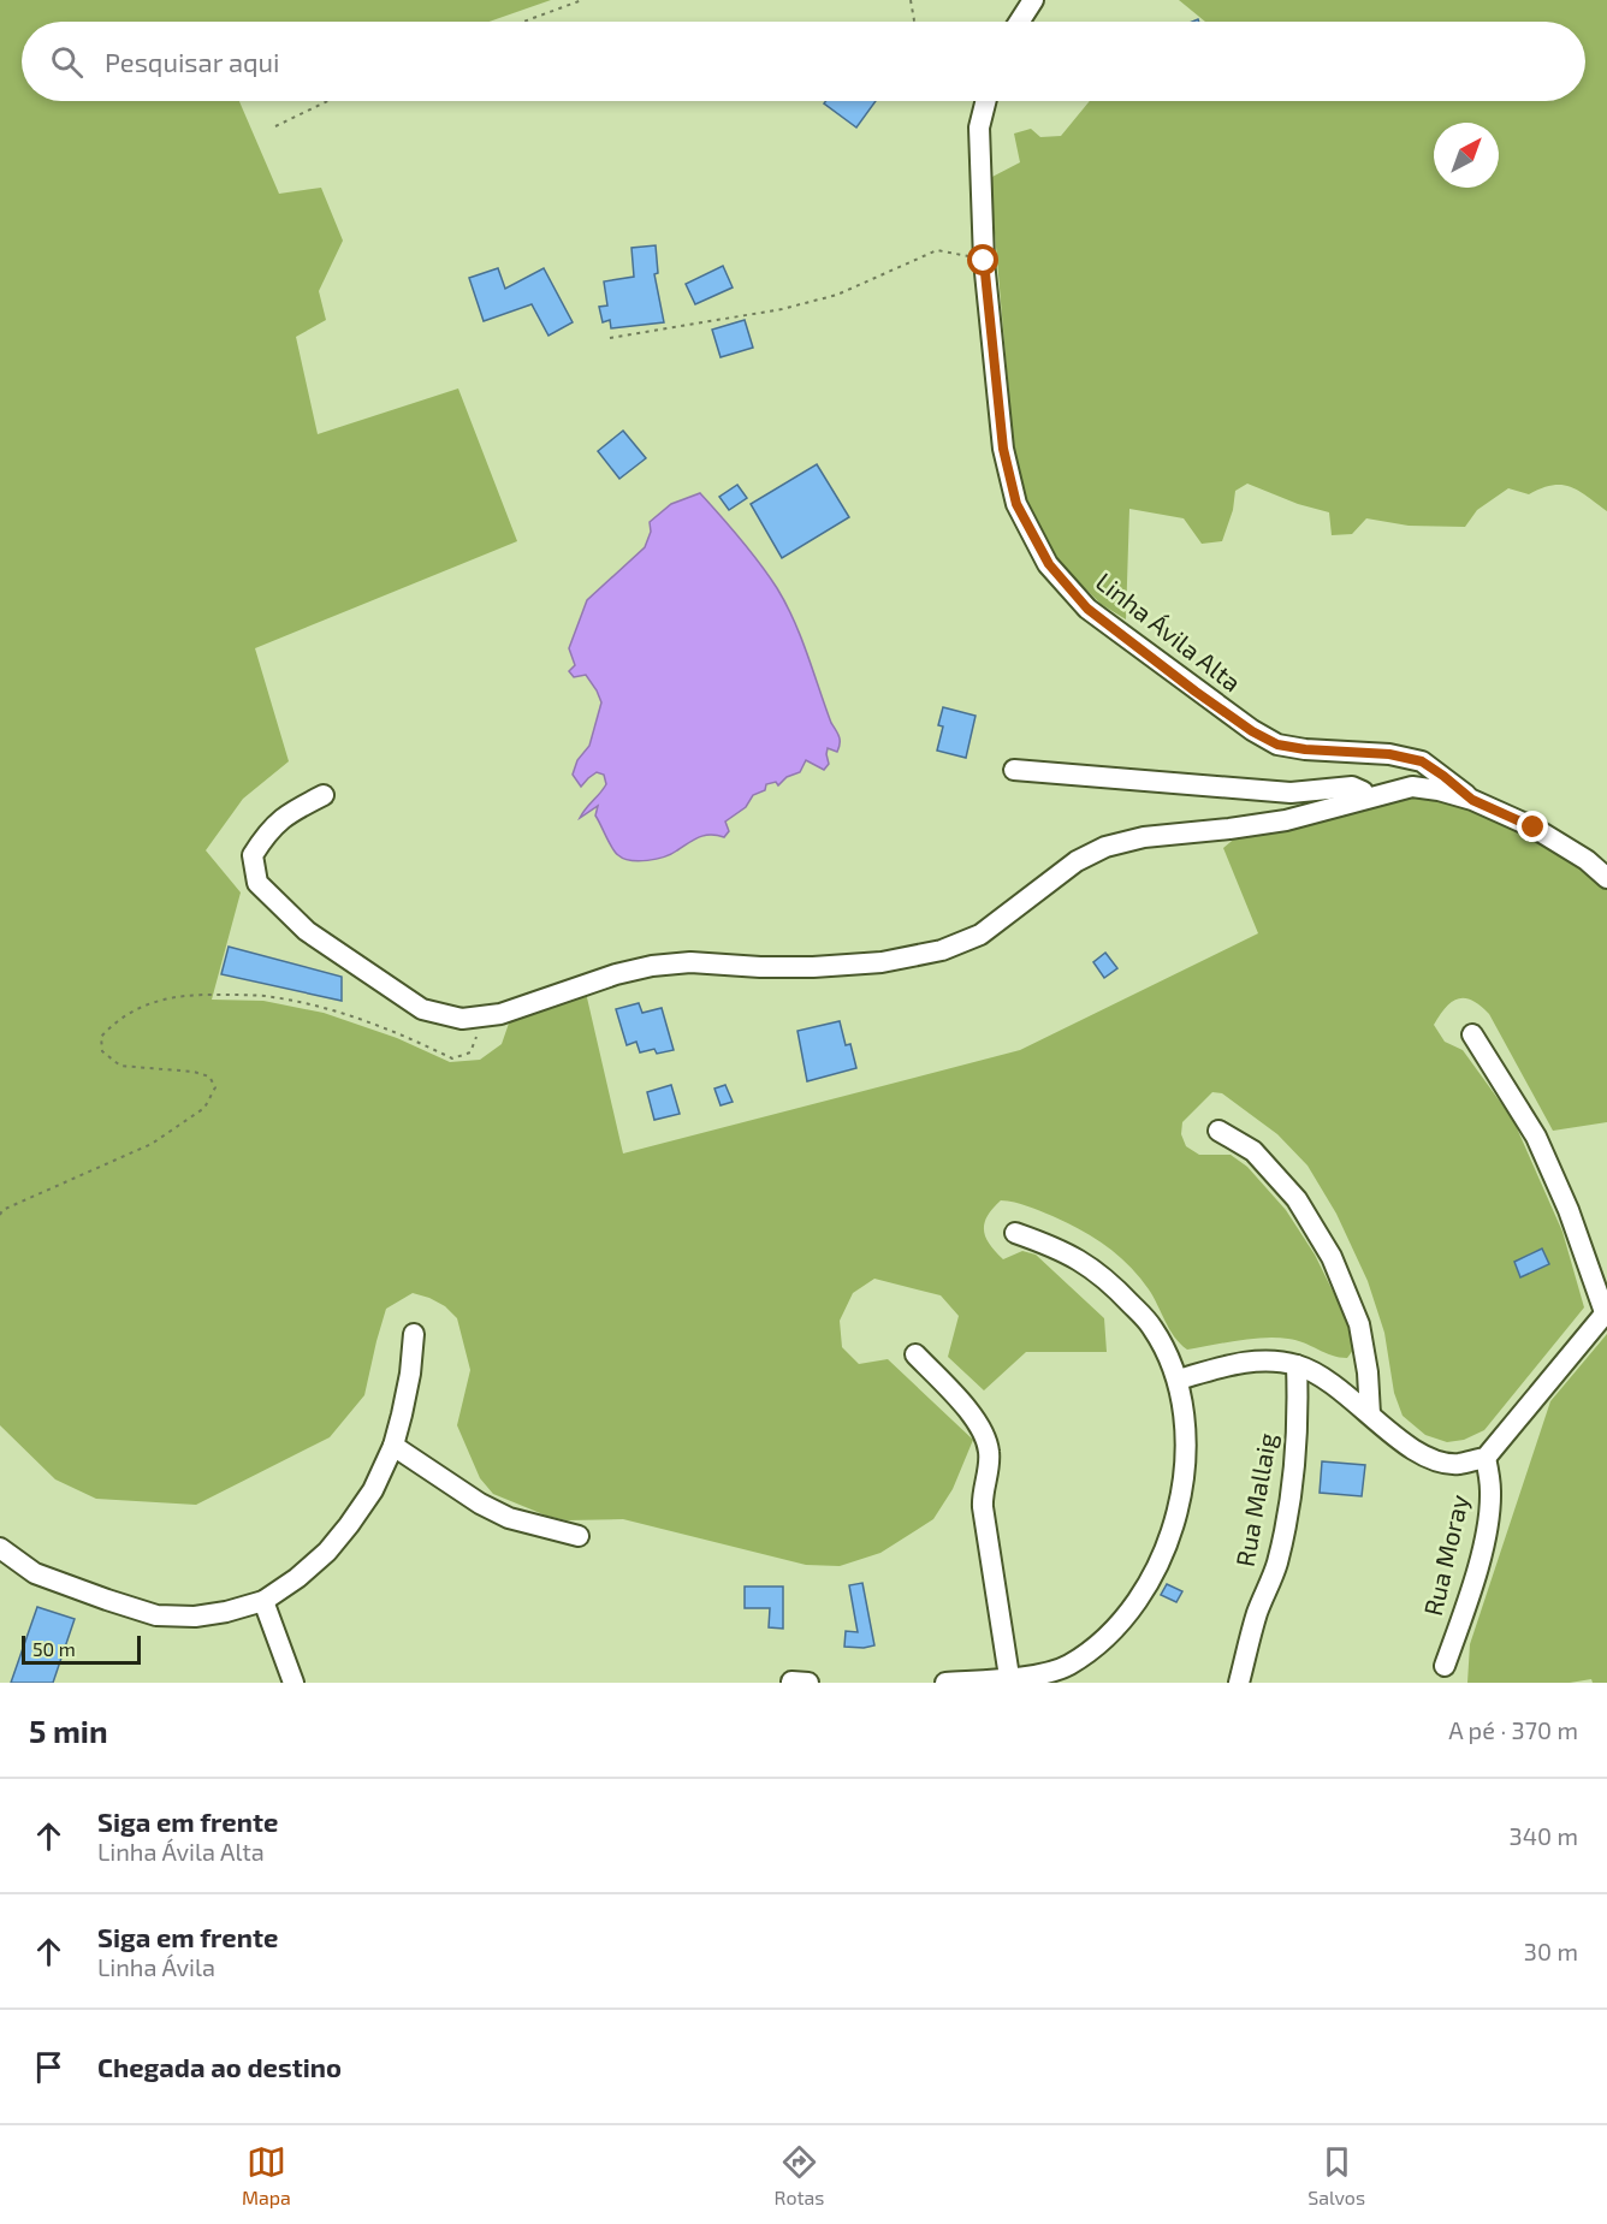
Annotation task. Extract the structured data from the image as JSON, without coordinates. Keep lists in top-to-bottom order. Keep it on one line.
{"streets":{"street":["Linha Ávila Alta","Rua Mallaig","Rua Moray"]},"scale_bar":"50 m","north":"top right","page":{"search":"Pesquisar aqui","scale":"50 m","heading":["5 min","A pé · 370 m"],"list":[["Siga em frente","Linha Ávila Alta","340 m"],["Siga em frente","Linha Ávila","30 m"],"Chegada ao destino"],"nav":["Mapa","Rotas","Salvos"]}}
